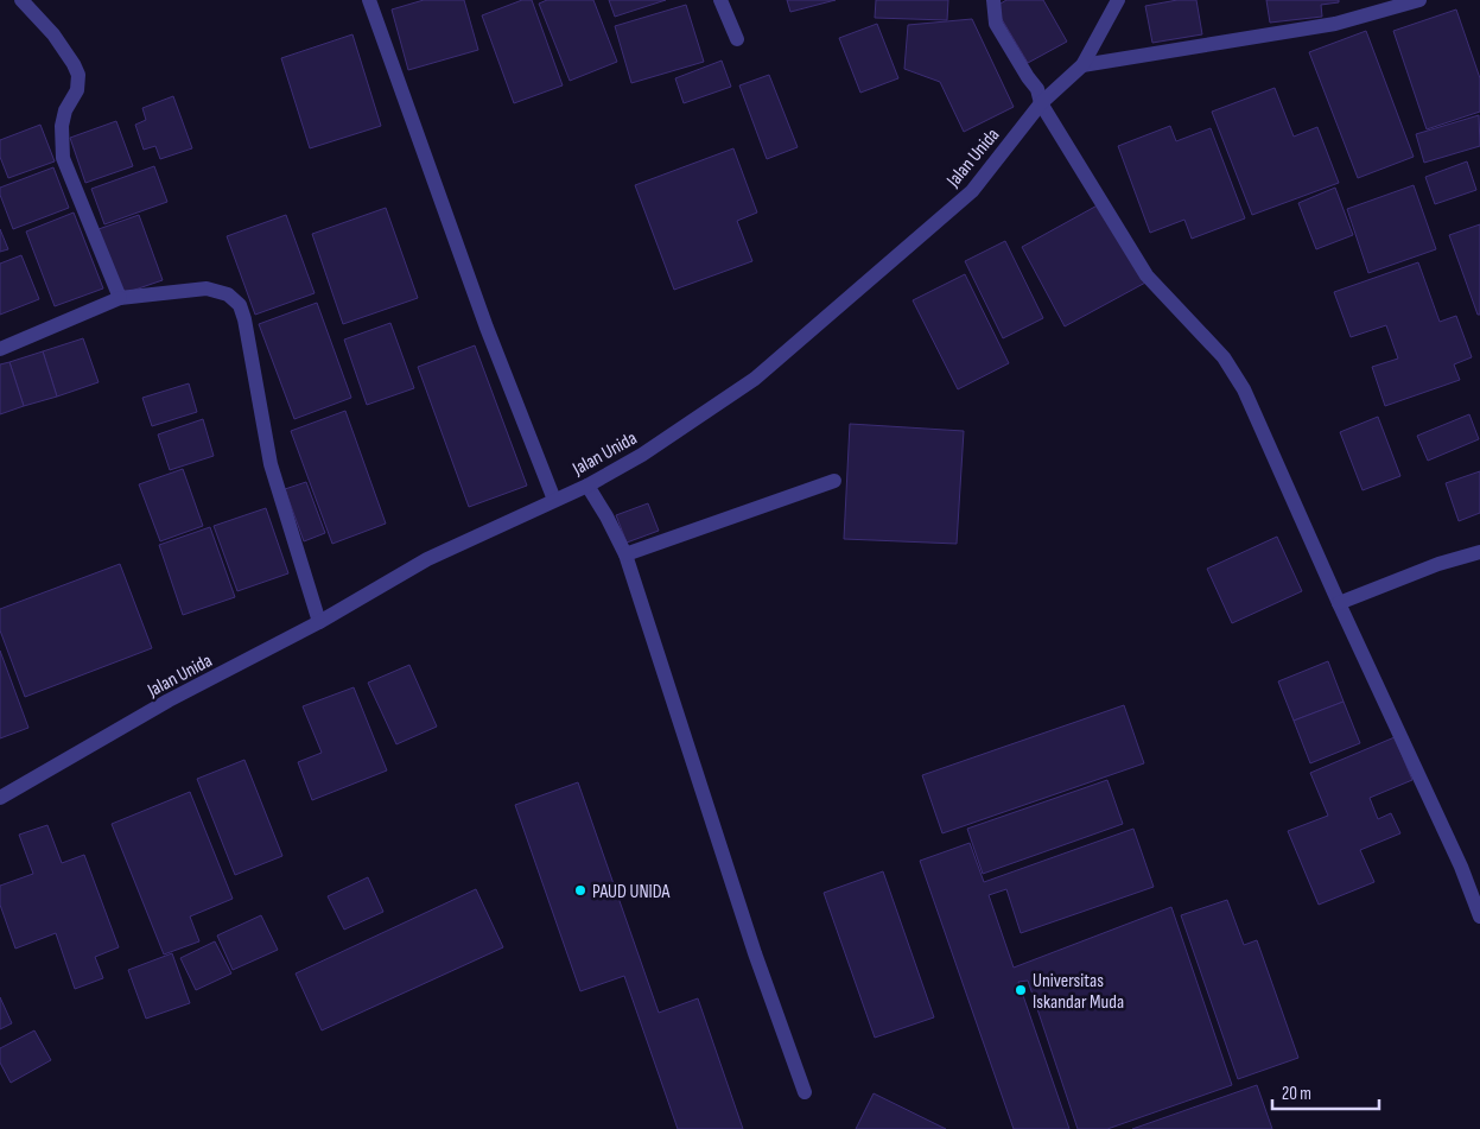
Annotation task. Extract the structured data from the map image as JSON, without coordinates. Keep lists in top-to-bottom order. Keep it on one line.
{"streets":{"street":["Jalan Unida"]},"places":["PAUD UNIDA","Universitas Iskandar Muda"],"scale_bar":"20 m"}
